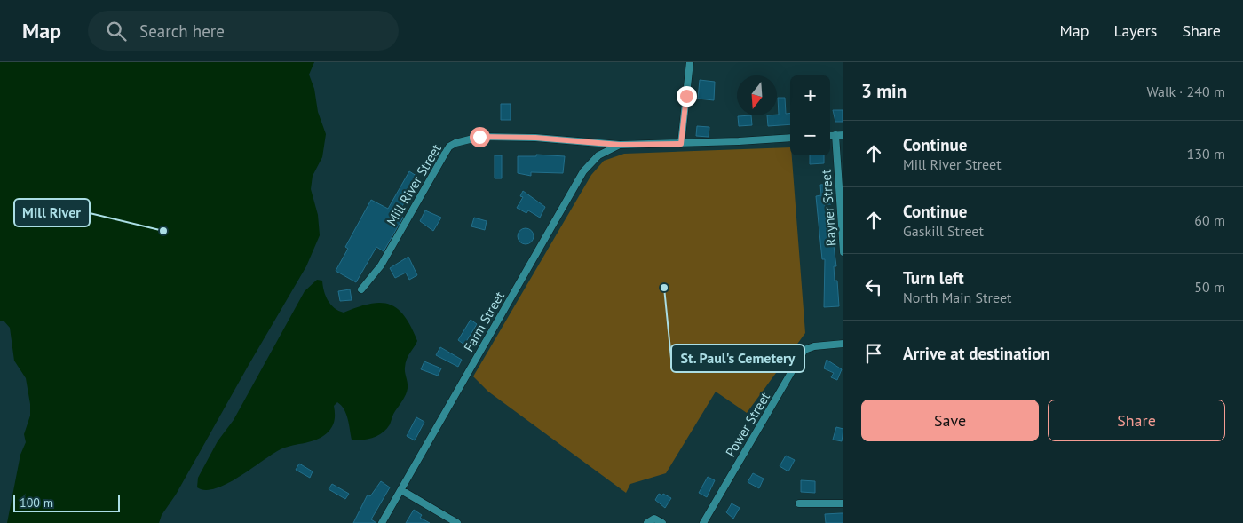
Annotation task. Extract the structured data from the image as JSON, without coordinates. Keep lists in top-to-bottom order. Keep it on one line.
{"streets":{"street":["Mill River Street","Rayner Street","Farm Street","Power Street"]},"crossings":[["Mill River Street","Farm Street"]],"places":["Mill River","St. Paul's Cemetery"],"scale_bar":"100 m","north":"bottom","page":{"header":"Map","search":"Search here","nav":["Map","Layers","Share"],"heading":["3 min","Walk · 240 m"],"map_buttons":["+","−"],"list":[["Continue","Mill River Street","130 m"],["Continue","Gaskill Street","60 m"],["Turn left","North Main Street","50 m"],"Arrive at destination"],"buttons":["Save","Share"],"scale":"100 m"}}
